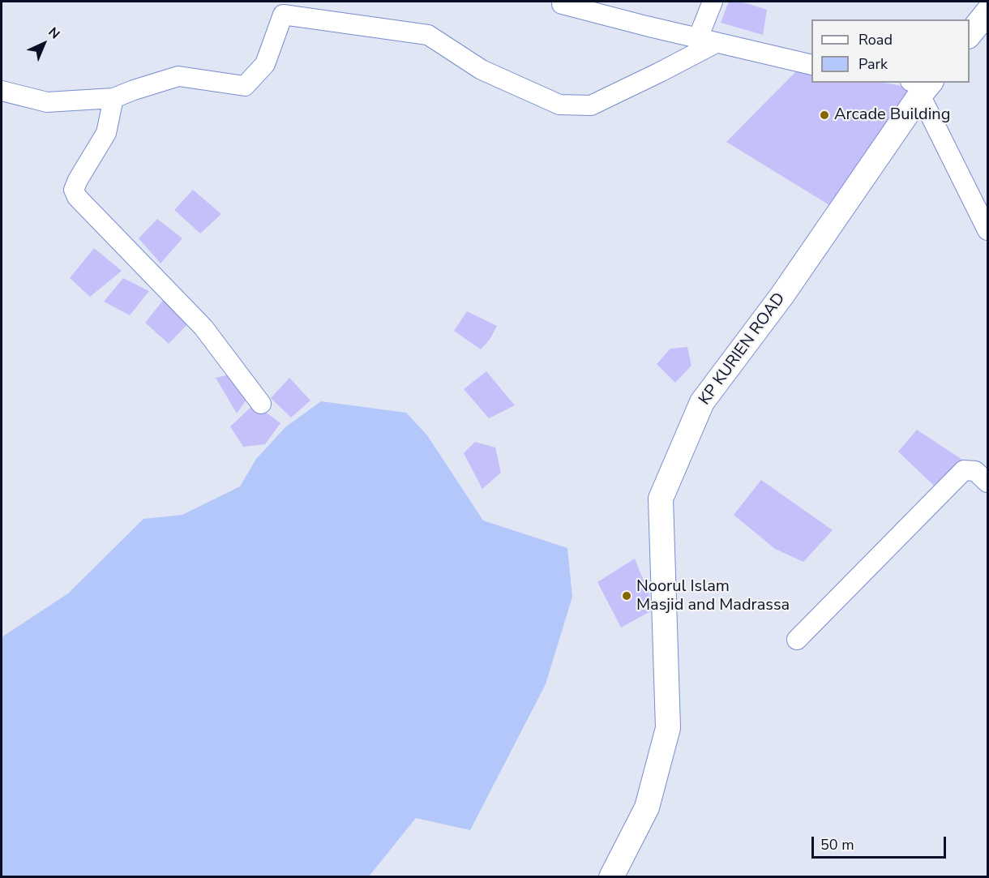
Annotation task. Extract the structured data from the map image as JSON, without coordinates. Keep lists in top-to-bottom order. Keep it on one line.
{"streets":{"street":["KP KURIEN ROAD"]},"places":["Arcade Building","Noorul Islam Masjid and Madrassa"],"legend":["Road","Park"],"scale_bar":"50 m","north":"top right"}
